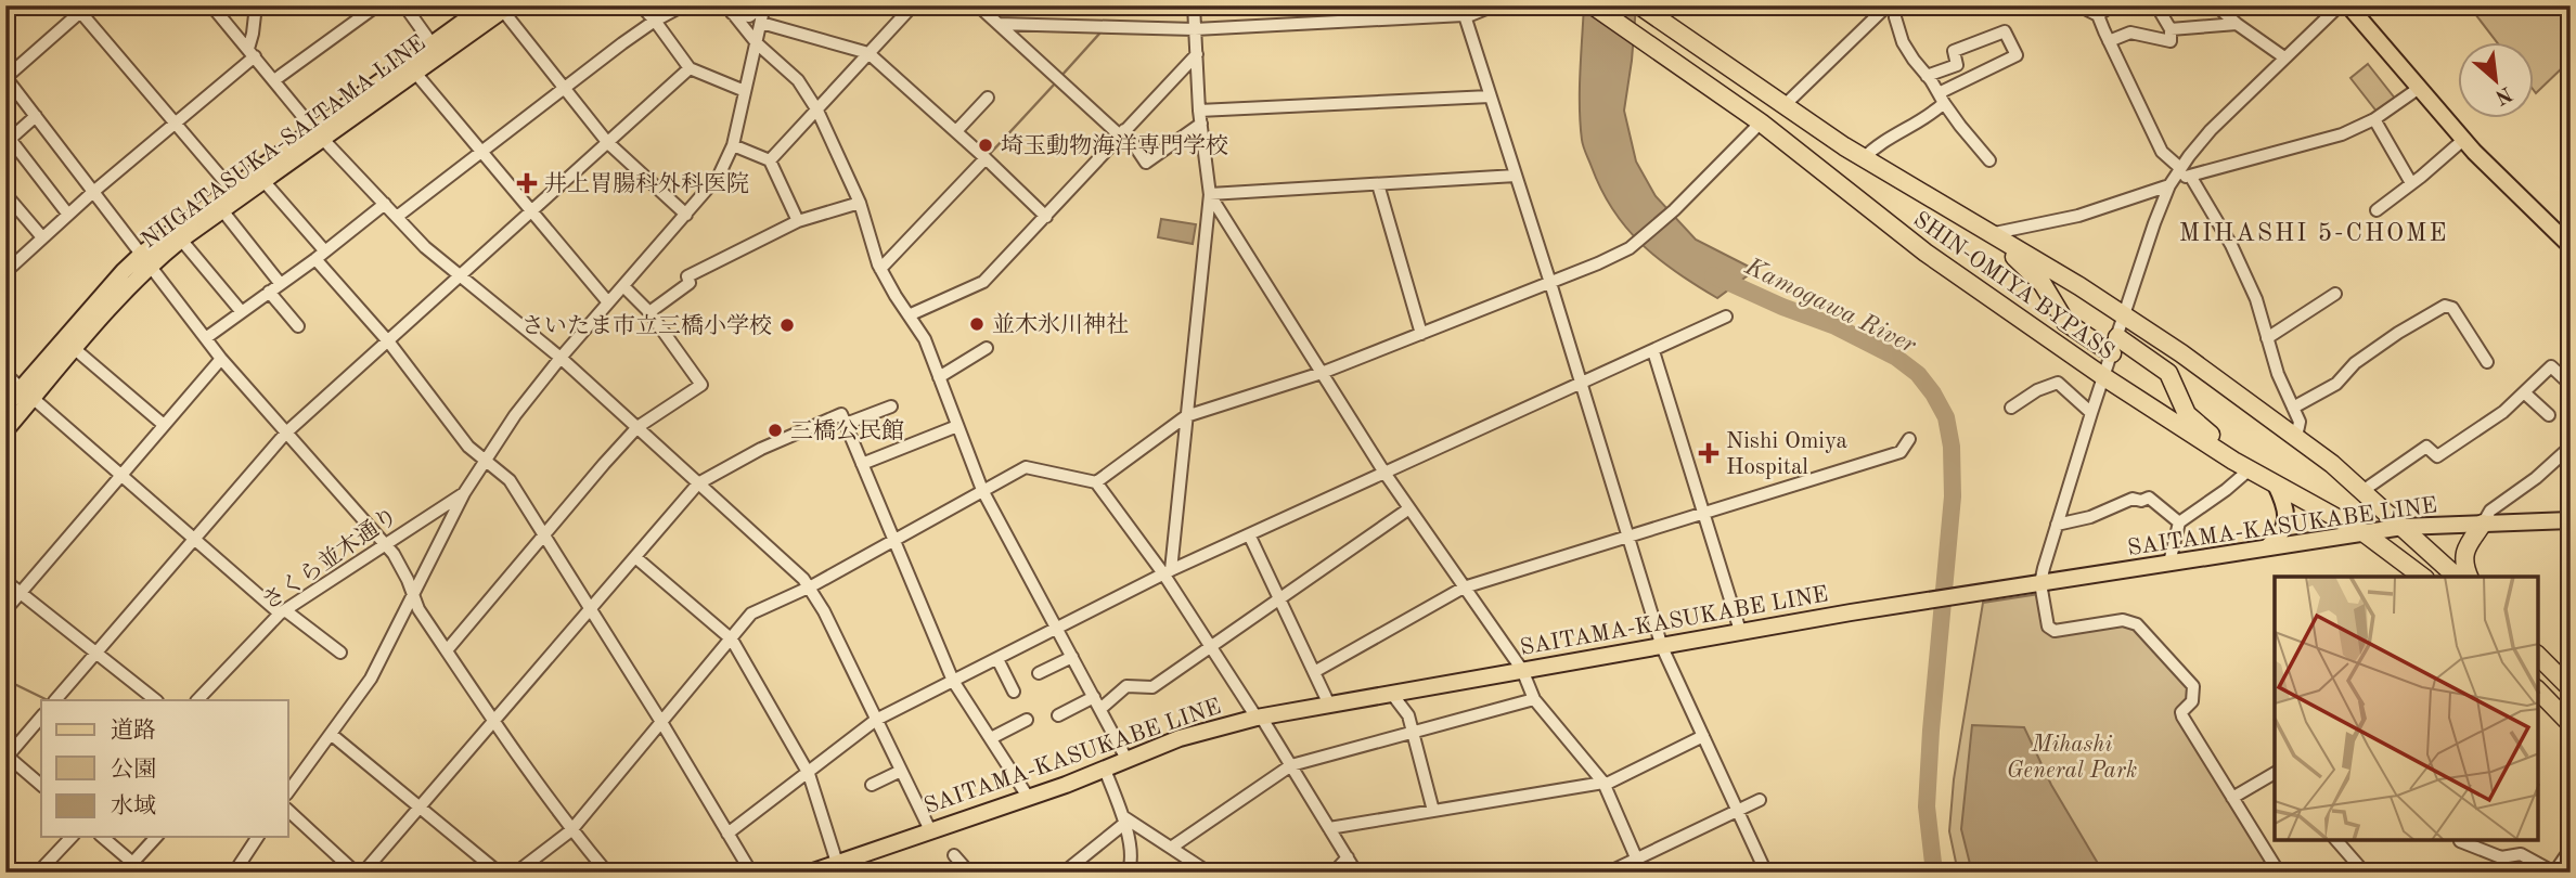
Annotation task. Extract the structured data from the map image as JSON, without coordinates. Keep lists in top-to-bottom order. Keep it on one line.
{"streets":{"highway":["SHIN-OMIYA BYPASS"],"main road":["NIIGATASUKA-SAITAMA LINE","SAITAMA-KASUKABE LINE"],"street":["さくら並木通り"]},"crossings":[["SHIN-OMIYA BYPASS","SAITAMA-KASUKABE LINE"]],"districts":["MIHASHI 5-CHOME"],"water":["Kamogawa River"],"parks":["Mihashi General Park"],"places":{"other":["埼玉動物海洋専門学校","並木氷川神社","さいたま市立三橋小学校","三橋公民館"],"health":["井上胃腸科外科医院","Nishi Omiya Hospital"]},"legend":["道路","公園","水域"],"north":"bottom right"}
